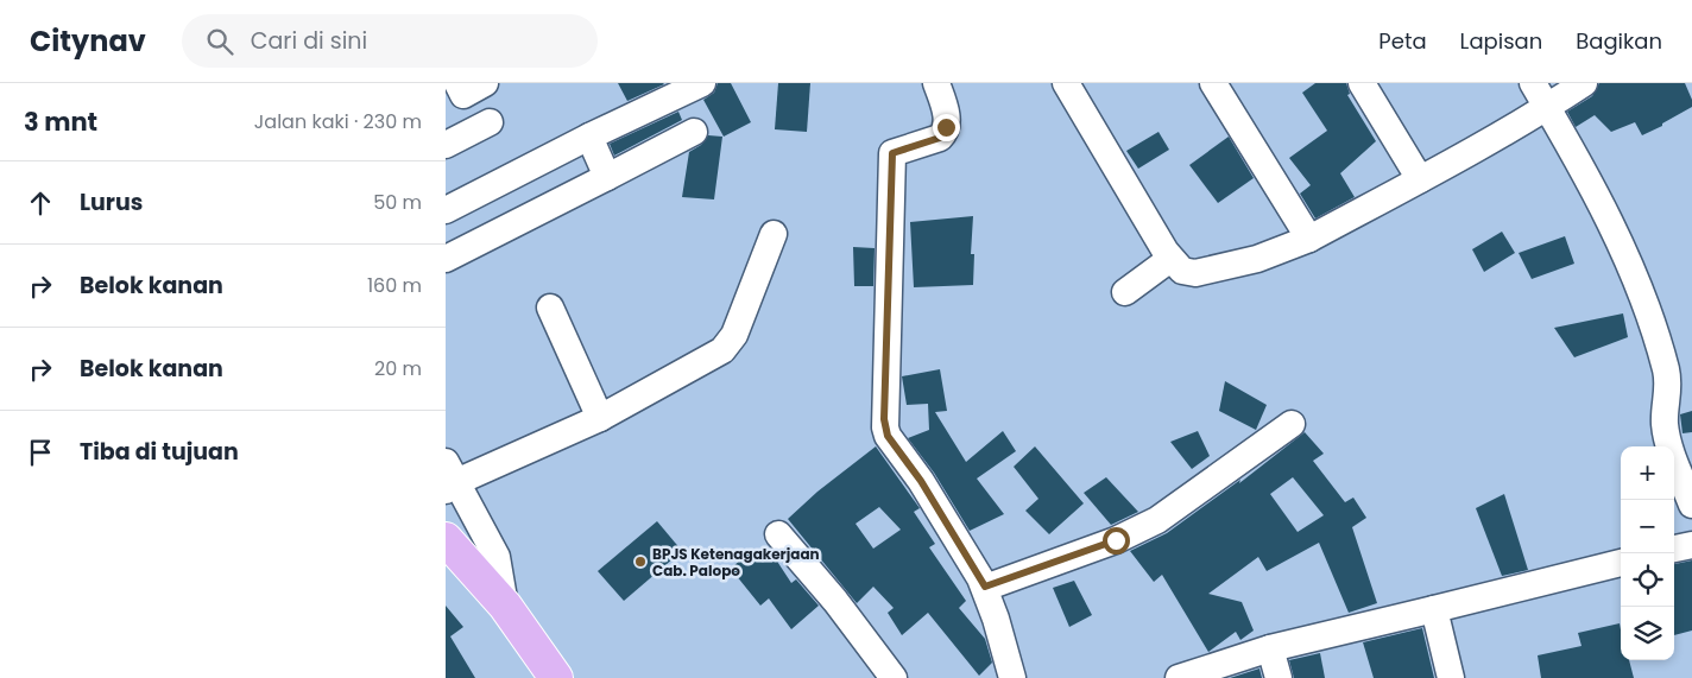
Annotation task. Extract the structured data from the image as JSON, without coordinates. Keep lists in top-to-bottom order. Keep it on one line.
{"places":["BPJS Ketenagakerjaan Cab. Palopo"],"page":{"header":"Citynav","search":"Cari di sini","nav":["Peta","Lapisan","Bagikan"],"heading":["3 mnt","Jalan kaki · 230 m"],"list":[["Lurus","50 m"],["Belok kanan","160 m"],["Belok kanan","20 m"],"Tiba di tujuan"],"map_buttons":["+","−"]}}
